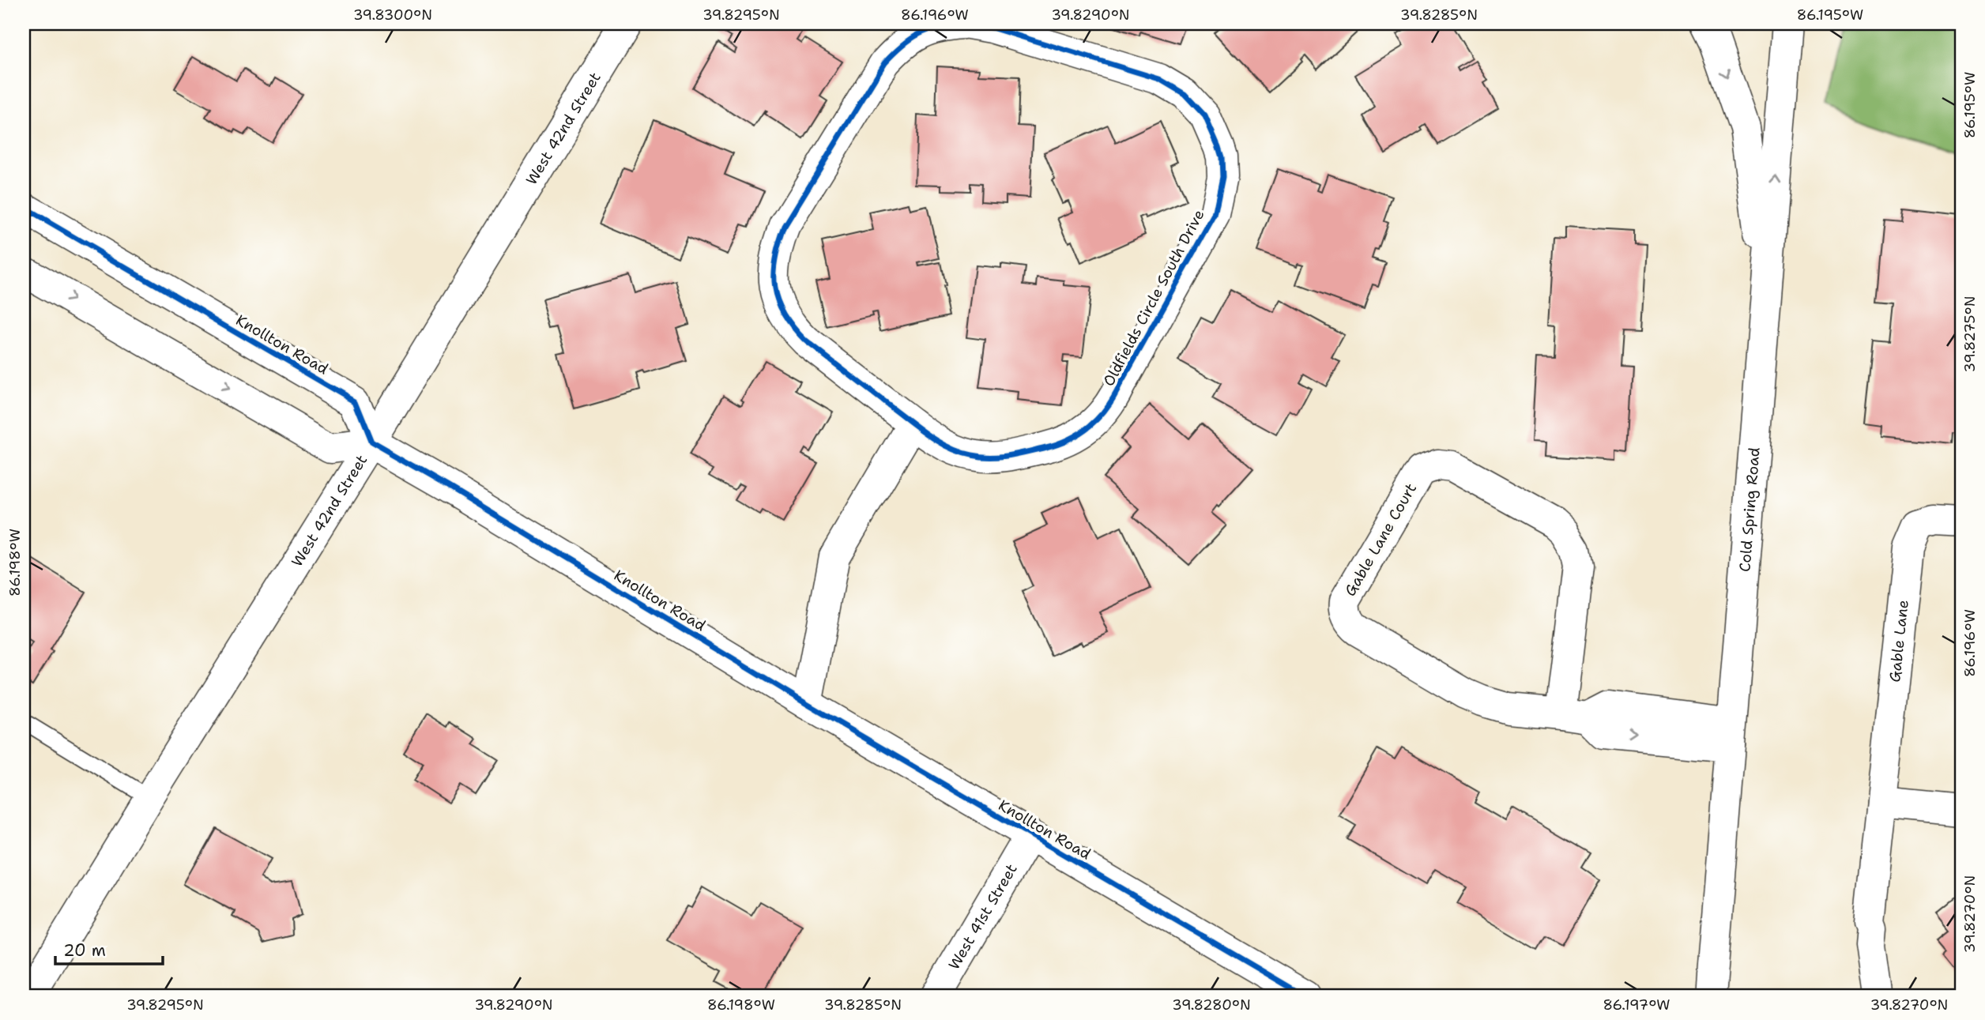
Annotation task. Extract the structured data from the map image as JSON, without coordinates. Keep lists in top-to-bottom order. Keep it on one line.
{"streets":{"street":["West 42nd Street","Oldfields Circle South Drive","Knollton Road","Cold Spring Road","Gable Lane Court","Gable Lane","West 41st Street"]},"crossings":[["West 42nd Street","Knollton Road"],["Knollton Road","West 41st Street"]],"scale_bar":"20 m","coordinates":["39.8300°N","39.8295°N","86.196°W","39.8290°N","39.8285°N","86.195°W","39.8275°N","86.198°W","39.8270°N","39.8280°N","86.197°W"]}
